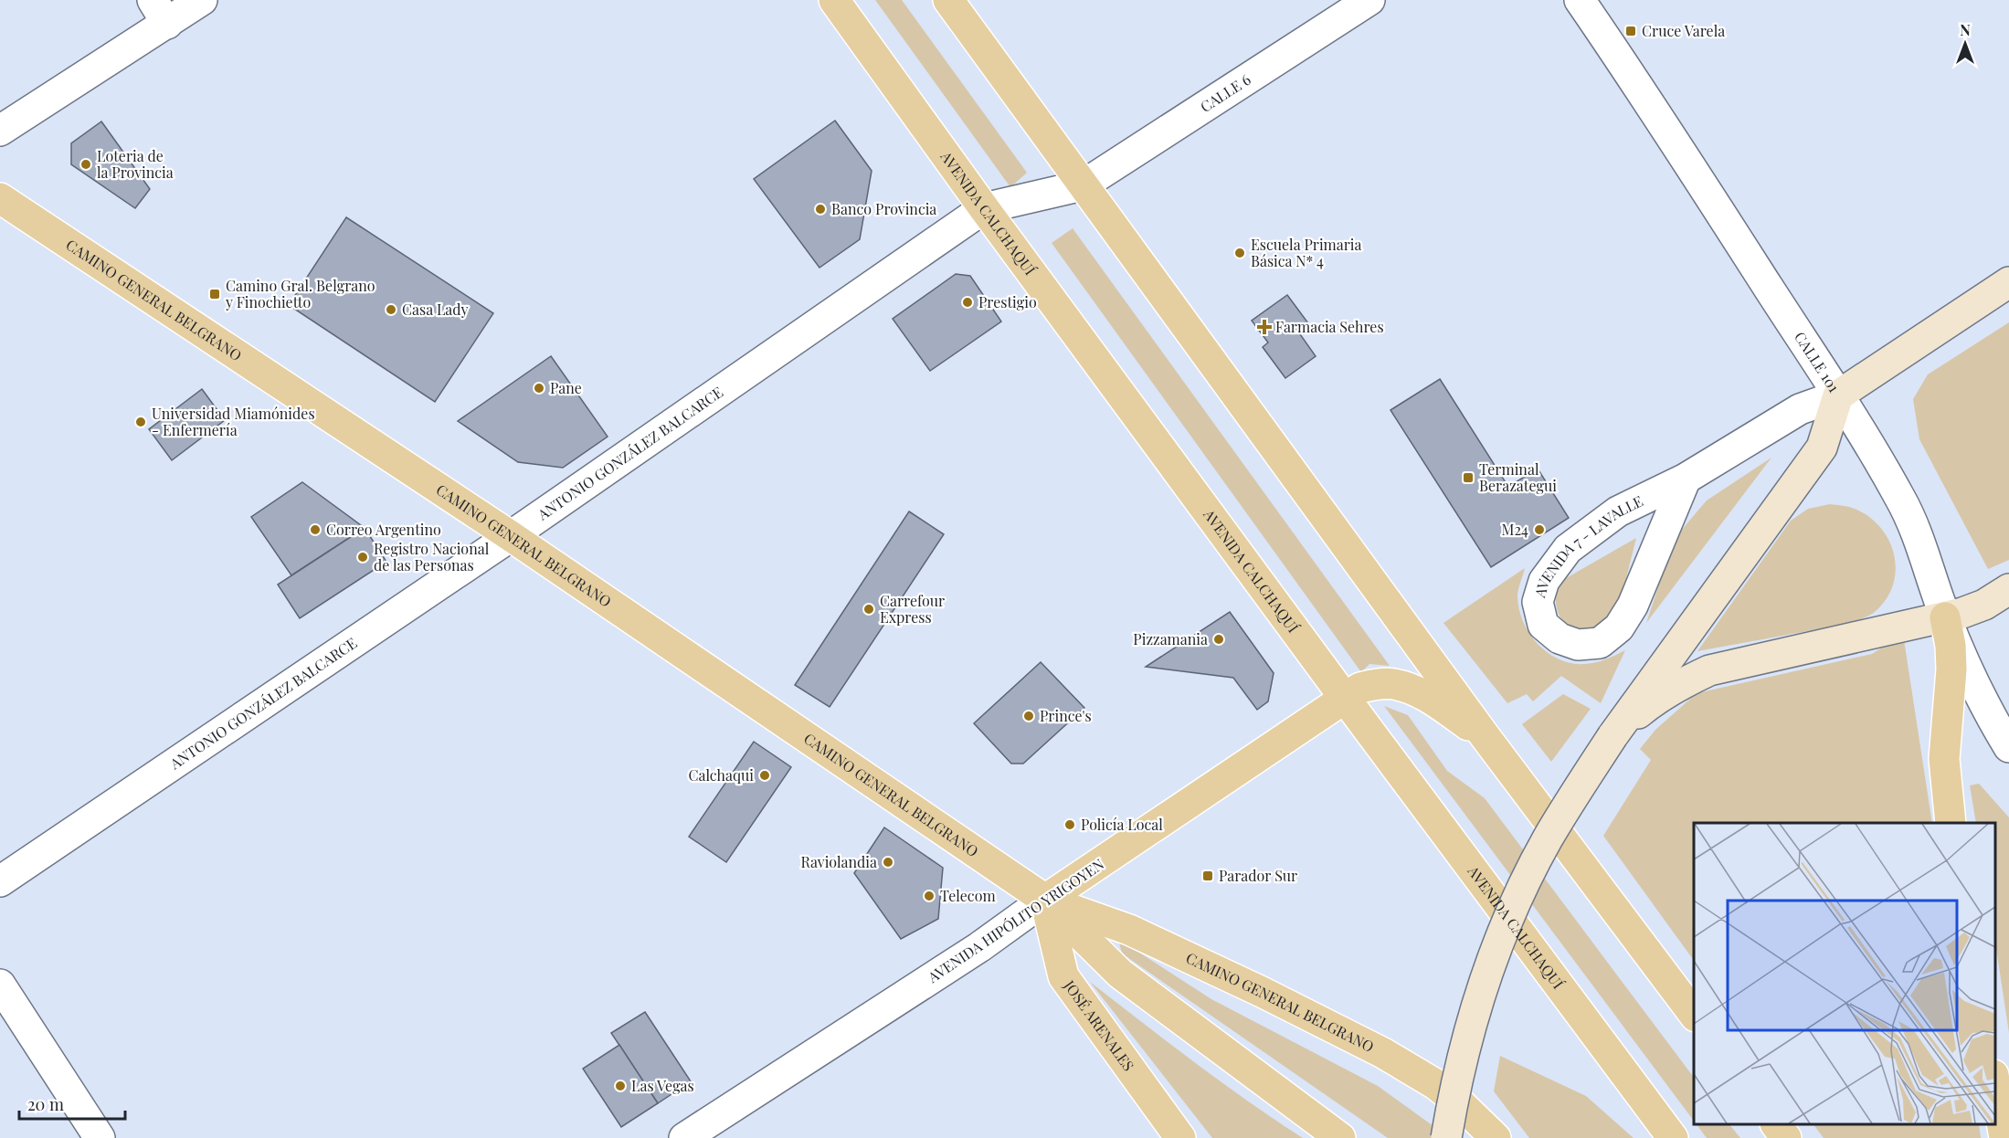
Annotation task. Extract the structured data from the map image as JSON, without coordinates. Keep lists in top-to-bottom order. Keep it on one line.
{"streets":{"main road":["AVENIDA CALCHAQUÍ","CAMINO GENERAL BELGRANO","AVENIDA 7 - LAVALLE","AVENIDA HIPÓLITO YRIGOYEN","JOSÉ ARENALES"],"street":["CALLE 6","CALLE 101","ANTONIO GONZÁLEZ BALCARCE"]},"crossings":[["CALLE 6","ANTONIO GONZÁLEZ BALCARCE"],["AVENIDA CALCHAQUÍ","ANTONIO GONZÁLEZ BALCARCE"],["AVENIDA CALCHAQUÍ","AVENIDA HIPÓLITO YRIGOYEN"],["CAMINO GENERAL BELGRANO","ANTONIO GONZÁLEZ BALCARCE"],["CAMINO GENERAL BELGRANO","AVENIDA HIPÓLITO YRIGOYEN"],["CAMINO GENERAL BELGRANO","JOSÉ ARENALES"],["CALLE 101","AVENIDA 7 - LAVALLE"],["AVENIDA HIPÓLITO YRIGOYEN","JOSÉ ARENALES"]],"places":{"transit":["Cruce Varela","Camino Gral. Belgrano y Finochietto","Terminal Berazategui","Parador Sur"],"other":["Loteria de la Provincia","Banco Provincia","Escuela Primaria Básica N* 4","Prestigio","Casa Lady","Pane","Universidad Miamónides - Enfermería","Correo Argentino","M24","Registro Nacional de las Personas","Carrefour Express","Pizzamania","Prince's","Calchaqui","Policía Local","Raviolandia","Telecom","Las Vegas"],"health":["Farmacia Sehres"]},"scale_bar":"20 m","north":"top"}
